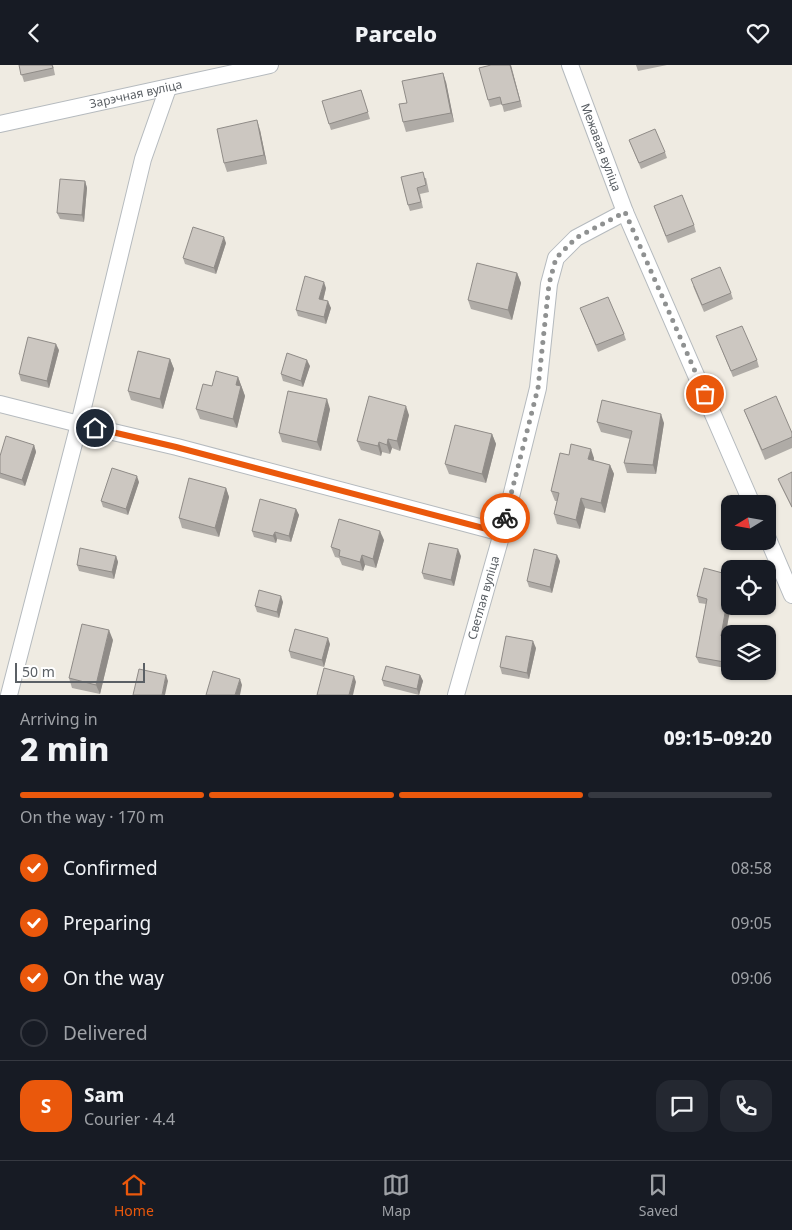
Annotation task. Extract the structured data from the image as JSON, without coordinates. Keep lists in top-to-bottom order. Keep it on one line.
{"streets":{"street":["Зарэчная вуліца","Межавая вуліца","Светлая вуліца"]},"crossings":[["Межавая вуліца","Светлая вуліца"]],"scale_bar":"50 m","north":"left","page":{"header":"Parcelo","scale":"50 m","heading":["2 min","Arriving in","09:15–09:20"],"panel":["Sam","Courier · 4.4"],"bar":"On the way · 170 m","list":[["Confirmed","08:58"],["Preparing","09:05"],["On the way","09:06"],"Delivered"],"round":"S","tabs":["Home","Map","Saved"]}}
